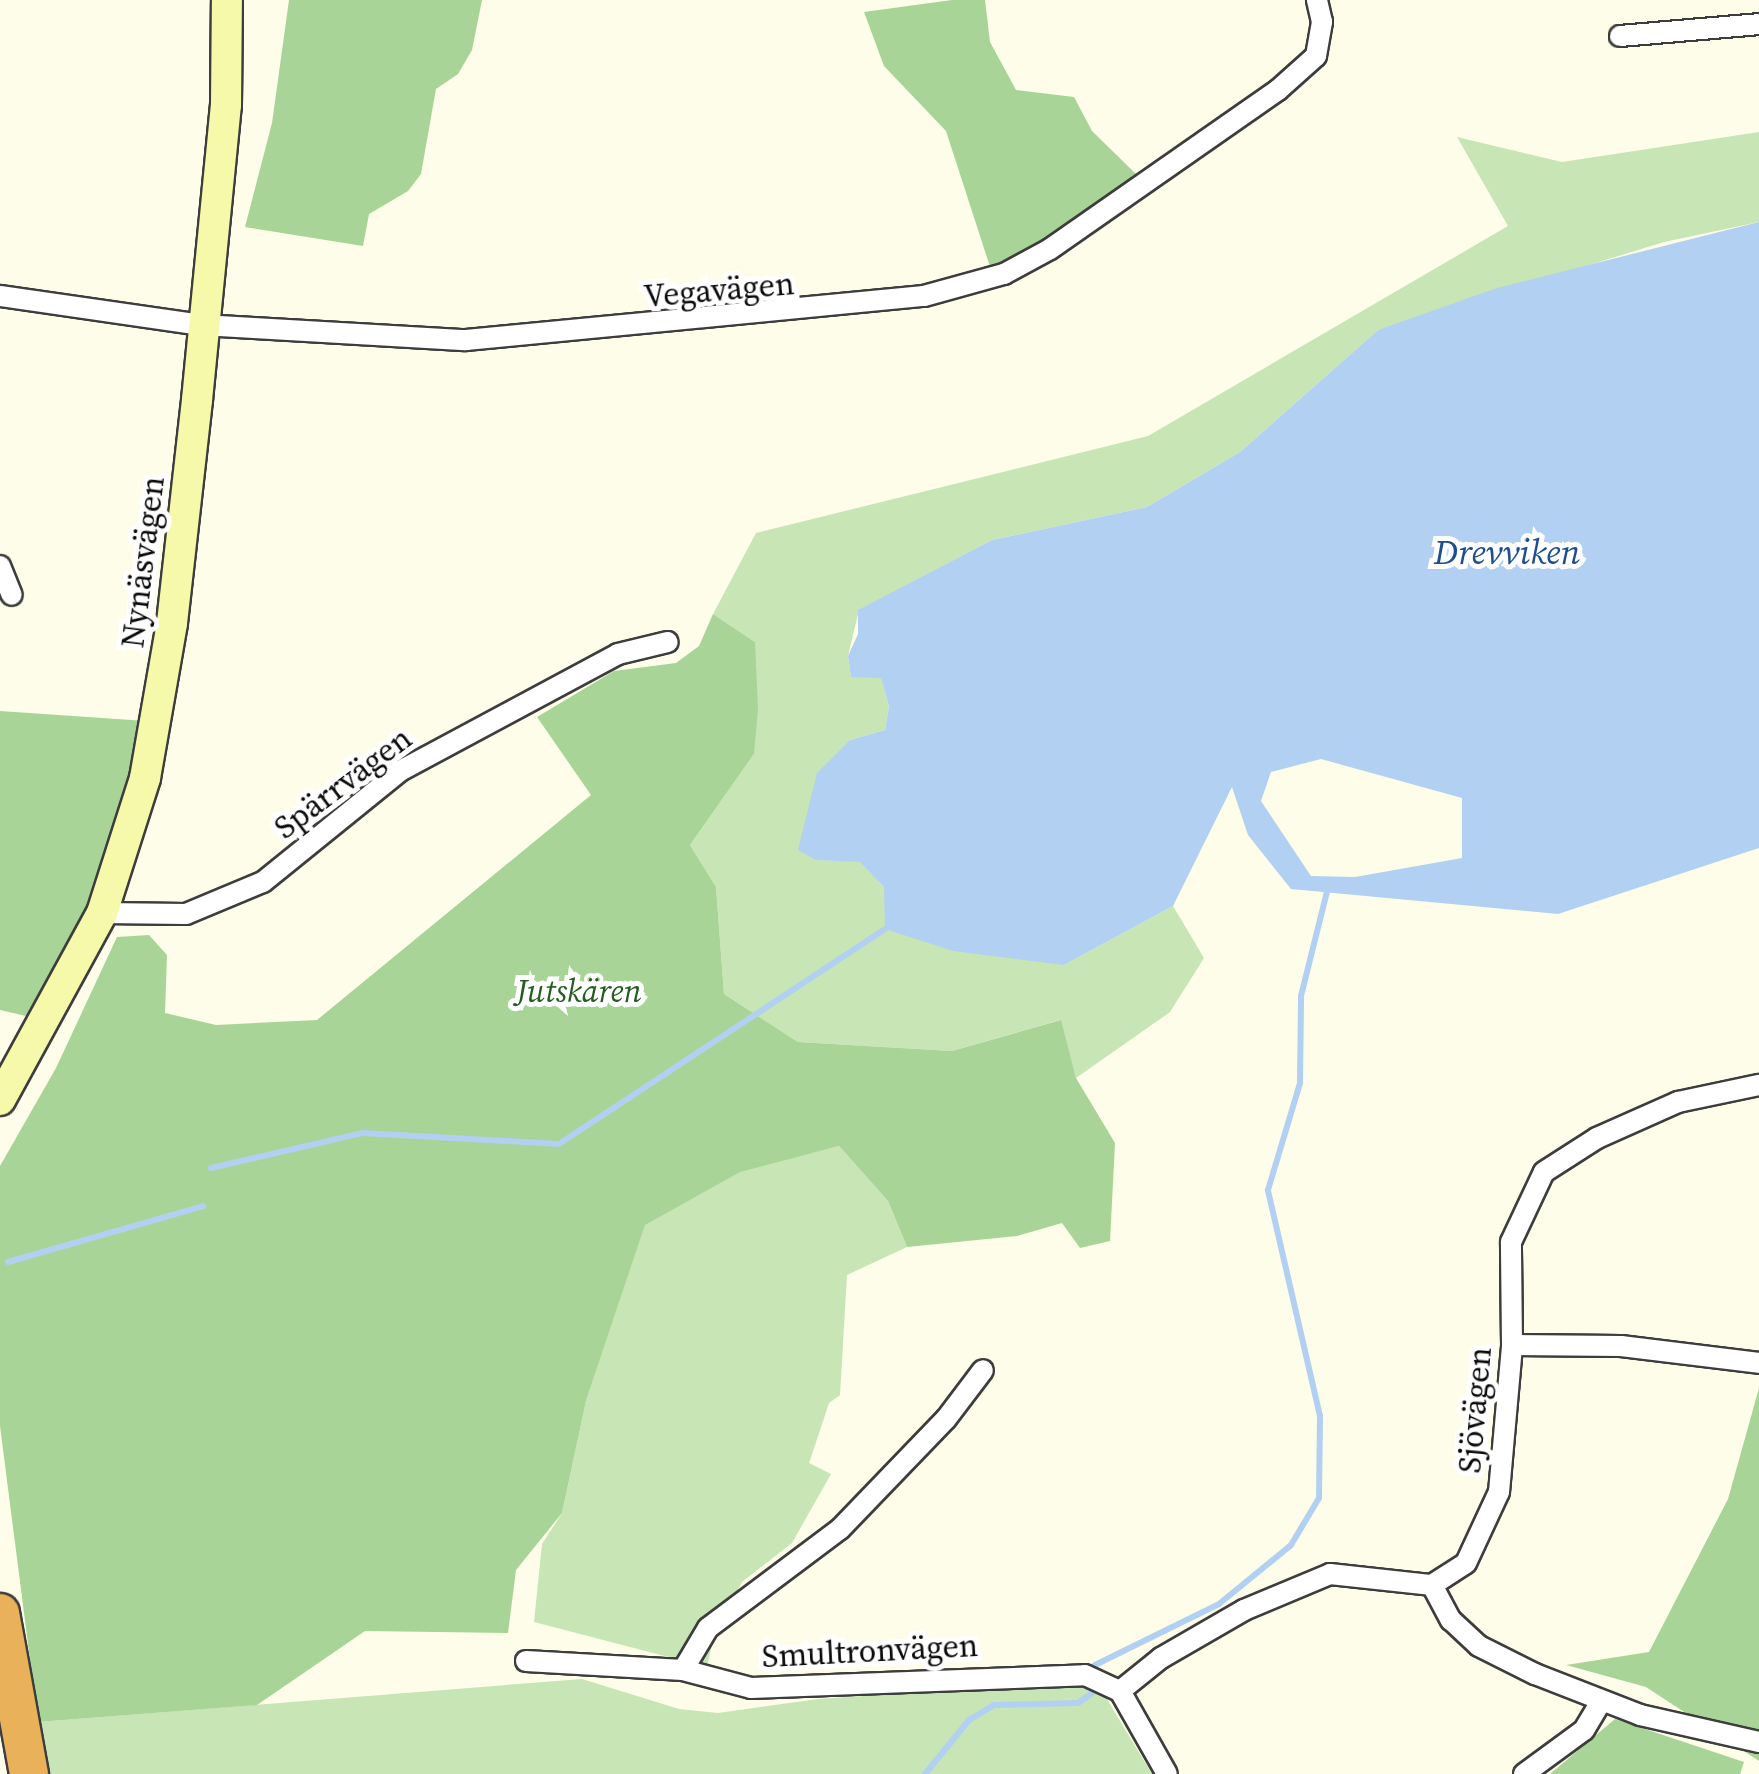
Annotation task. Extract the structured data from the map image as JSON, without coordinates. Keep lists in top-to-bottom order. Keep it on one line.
{"streets":{"street":["Vegavägen","Nynäsvägen","Spärrvägen","Sjövägen","Smultronvägen"]},"crossings":[["Vegavägen","Nynäsvägen"],["Nynäsvägen","Spärrvägen"]],"water":["Drevviken"],"parks":["Jutskären"]}
